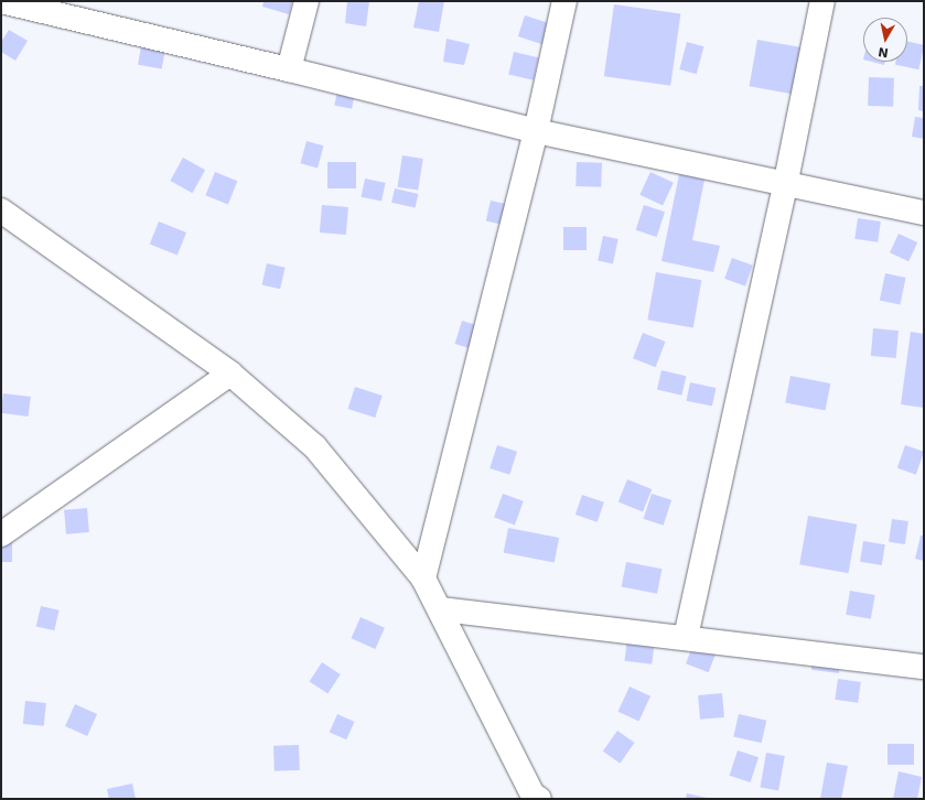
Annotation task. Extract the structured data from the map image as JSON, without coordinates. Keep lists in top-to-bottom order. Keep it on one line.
{"north":"bottom"}
